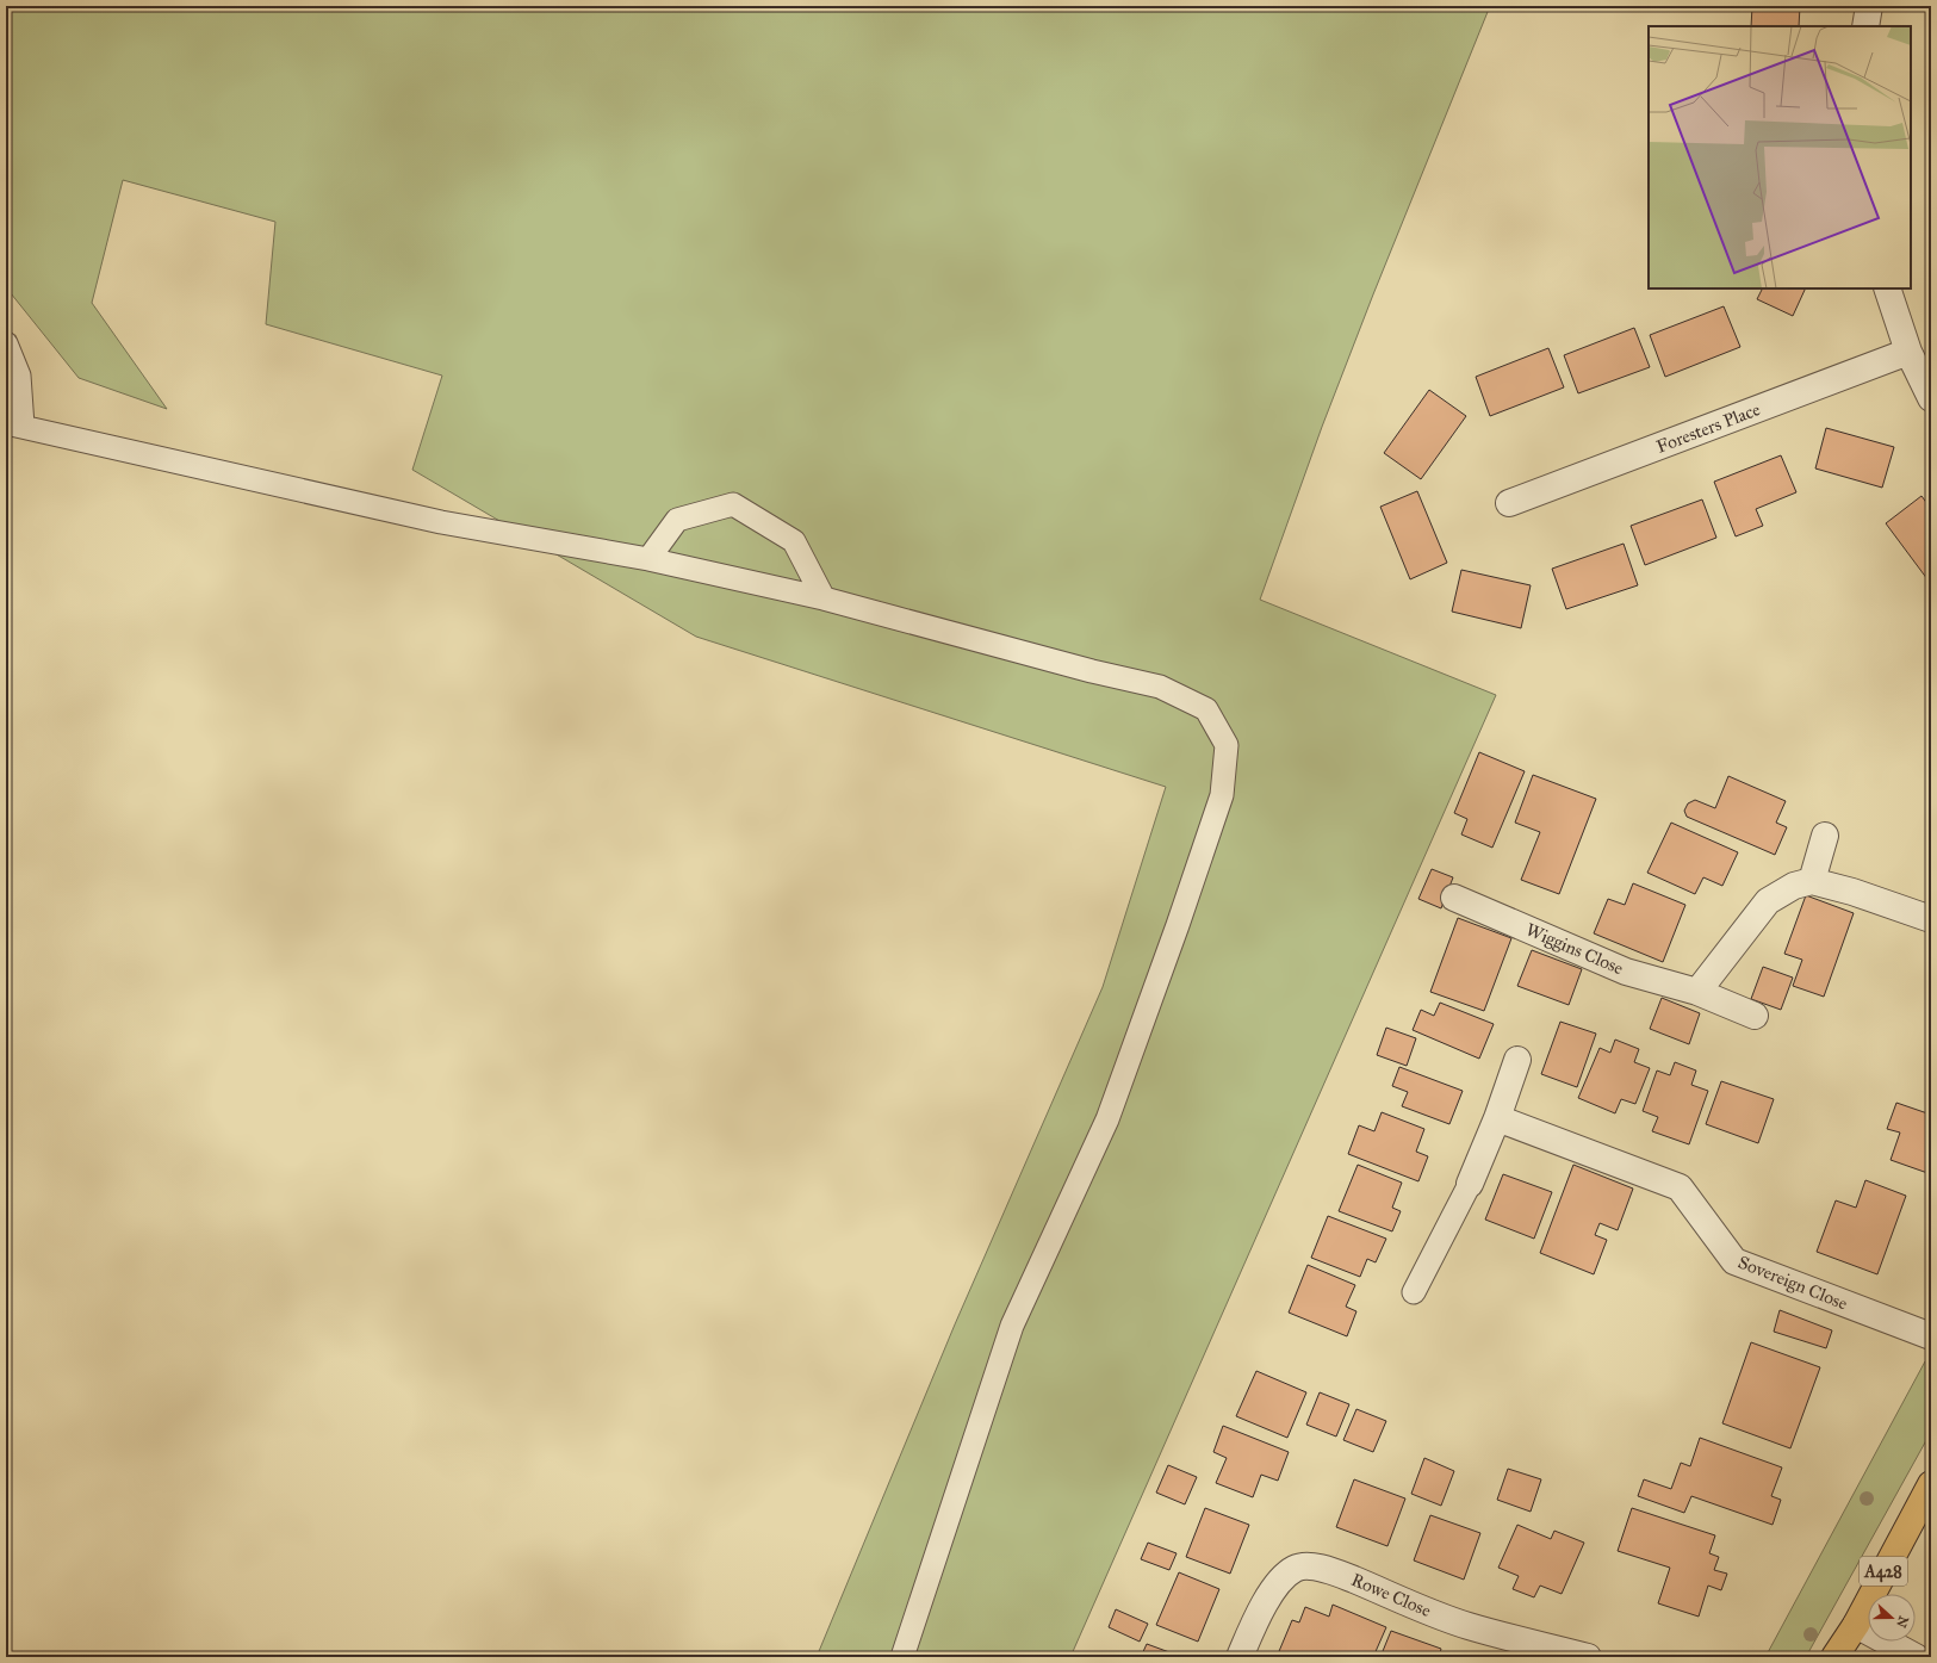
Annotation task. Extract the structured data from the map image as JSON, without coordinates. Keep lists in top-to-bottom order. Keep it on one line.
{"streets":{"highway":["A428"],"street":["Foresters Place","Wiggins Close","Sovereign Close","Rowe Close"]},"north":"right"}
